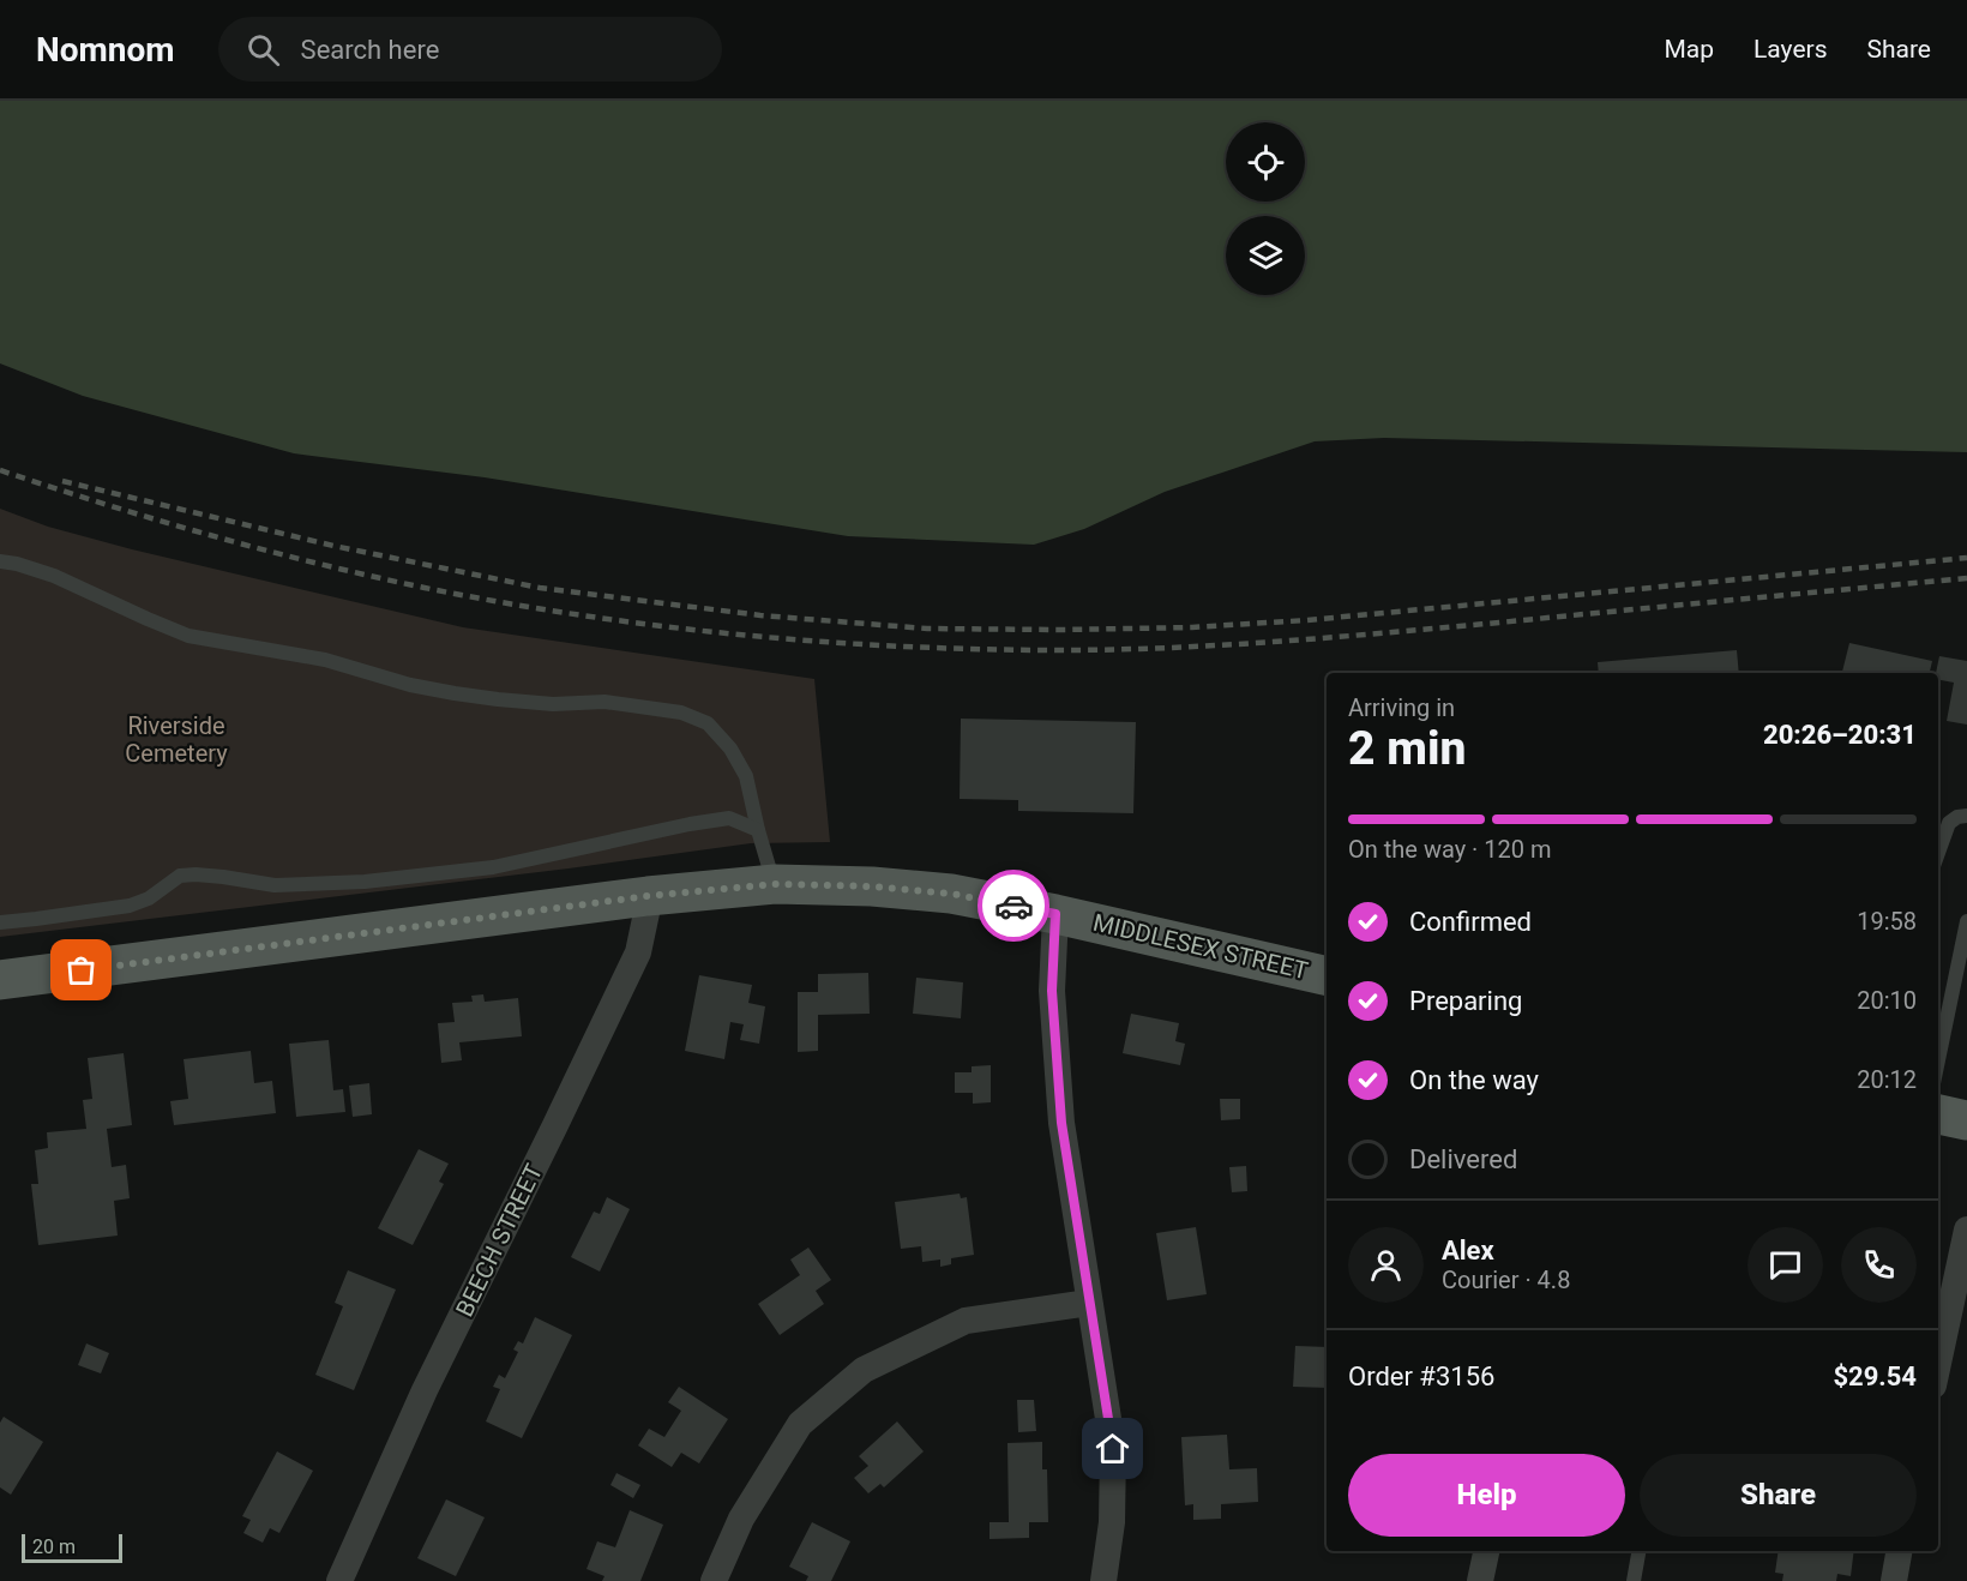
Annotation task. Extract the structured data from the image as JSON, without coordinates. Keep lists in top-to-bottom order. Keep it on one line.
{"streets":{"main road":["MIDDLESEX STREET"],"street":["BEECH STREET"]},"crossings":[["MIDDLESEX STREET","BEECH STREET"]],"parks":["Riverside Cemetery"],"scale_bar":"20 m","page":{"header":"Nomnom","search":"Search here","nav":["Map","Layers","Share"],"heading":["2 min","Arriving in","20:26–20:31"],"panel":["Alex","Courier · 4.8","Order #3156","$29.54"],"bar":"On the way · 120 m","list":[["Confirmed","19:58"],["Preparing","20:10"],["On the way","20:12"],"Delivered"],"buttons":["Help","Share"],"scale":"20 m"}}
